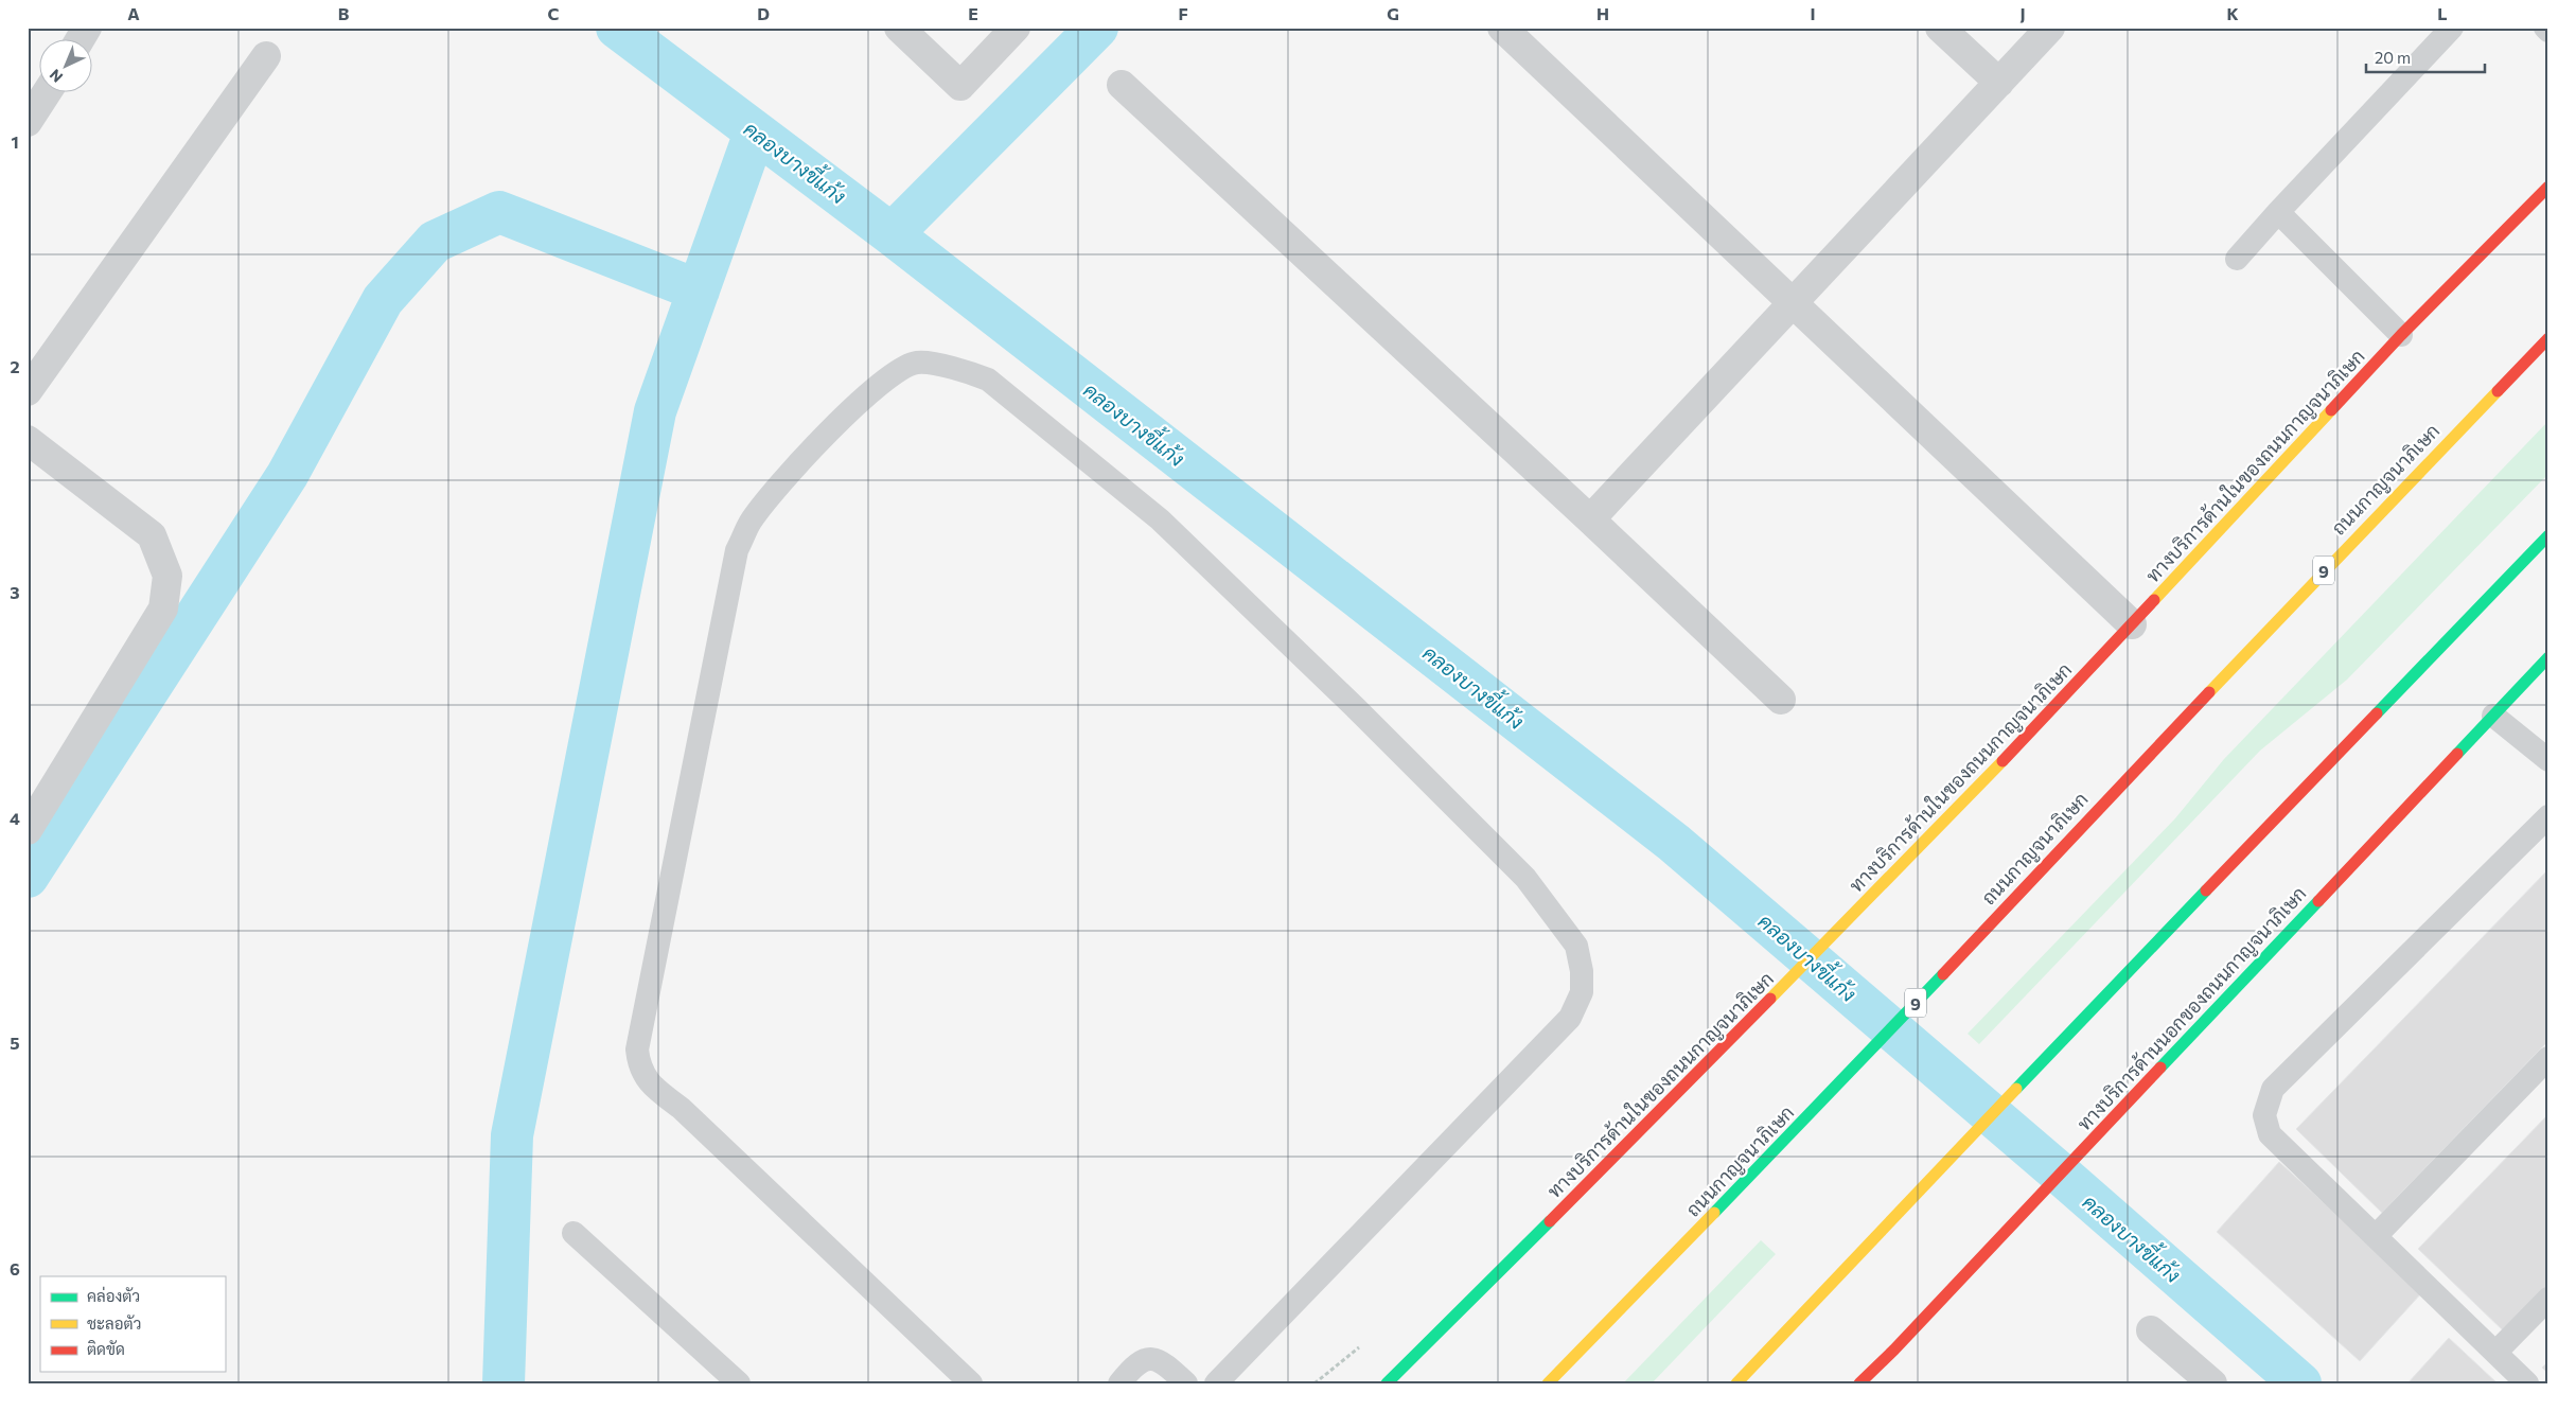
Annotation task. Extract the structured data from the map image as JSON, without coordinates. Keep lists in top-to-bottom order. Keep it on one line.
{"streets":{"main road":["ทางบริการด้านในของถนนกาญจนาภิเษก","ถนนกาญจนาภิเษก","9","ทางบริการด้านนอกของถนนกาญจนาภิเษก"]},"water":["คลองบางขี้แก้ง"],"legend":["คล่องตัว","ชะลอตัว","ติดขัด"],"scale_bar":"20 m","north":"bottom left","grid":{"columns":["A","B","C","D","E","F","G","H","I","J","K","L"],"rows":["1","2","3","4","5","6"]}}
